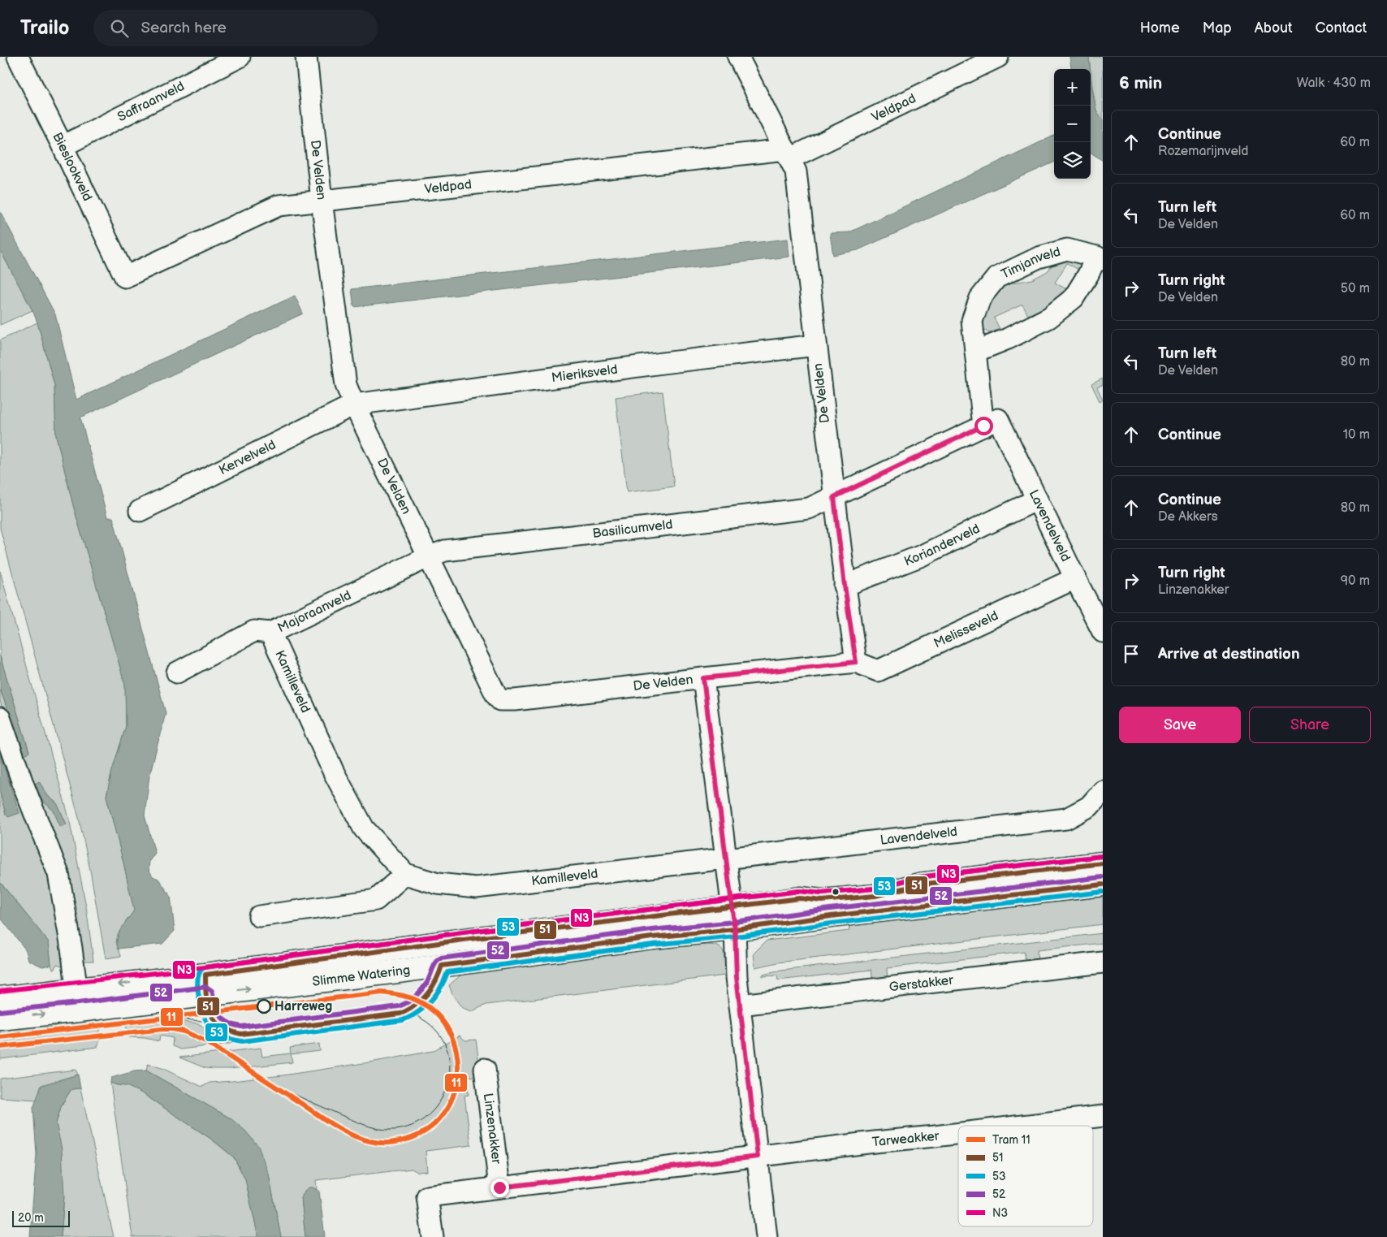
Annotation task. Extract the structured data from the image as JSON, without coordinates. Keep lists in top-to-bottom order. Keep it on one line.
{"streets":{"street":["Saffraanveld","Veldpad","Bieslookveld","De Velden","Timjanveld","Mieriksveld","Kervelveld","Lavendelveld","Basilicumveld","Korianderveld","Majoraanveld","Melisseveld","Kamilleveld","Slimme Watering","Gerstakker","Linzenakker","Tarweakker"]},"crossings":[["Saffraanveld","Bieslookveld"],["Veldpad","Bieslookveld"],["Veldpad","De Velden"],["De Velden","Mieriksveld"],["De Velden","Kervelveld"],["De Velden","Lavendelveld"],["De Velden","Basilicumveld"],["De Velden","Korianderveld"],["De Velden","Majoraanveld"],["De Velden","Melisseveld"],["De Velden","Kamilleveld"],["De Velden","Slimme Watering"],["De Velden","Gerstakker"],["De Velden","Tarweakker"],["Timjanveld","Lavendelveld"],["Timjanveld","Basilicumveld"],["Mieriksveld","Kervelveld"],["Lavendelveld","Basilicumveld"],["Lavendelveld","Korianderveld"],["Lavendelveld","Melisseveld"],["Lavendelveld","Kamilleveld"],["Basilicumveld","Majoraanveld"],["Majoraanveld","Kamilleveld"]],"places":["Harreweg"],"lines":["transit line 53","transit line N3","transit line 51","transit line 52","tram line 11"],"legend":["Tram 11","51","53","52","N3"],"scale_bar":"20 m","page":{"header":"Trailo","search":"Search here","nav":["Home","Map","About","Contact"],"heading":["6 min","Walk · 430 m"],"map_buttons":["+","−"],"list":[["Continue","Rozemarijnveld","60 m"],["Turn left","De Velden","60 m"],["Turn right","De Velden","50 m"],["Turn left","De Velden","80 m"],["Continue","10 m"],["Continue","De Akkers","80 m"],["Turn right","Linzenakker","90 m"],"Arrive at destination"],"buttons":["Save","Share"],"scale":"20 m"}}
